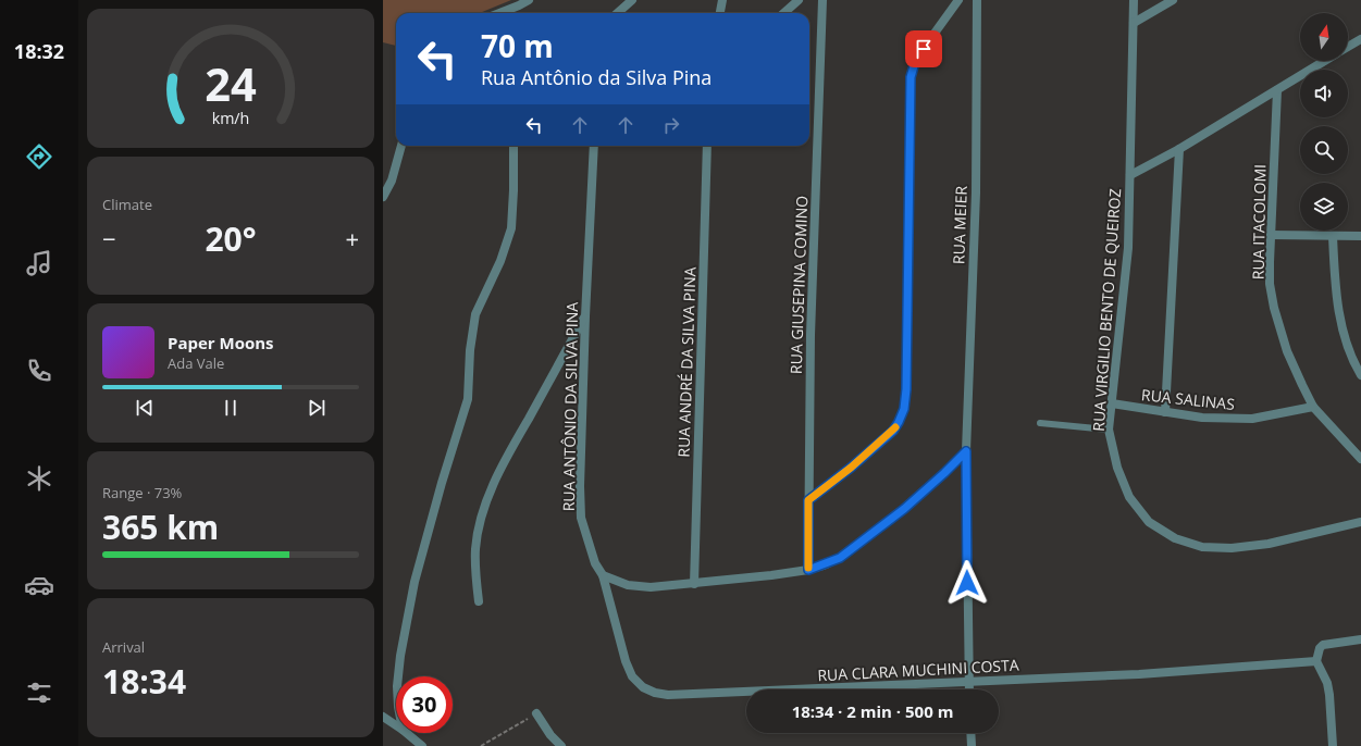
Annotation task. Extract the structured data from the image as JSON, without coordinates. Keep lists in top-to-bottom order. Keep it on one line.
{"streets":{"street":["RUA ITACOLOMI","RUA MEIER","RUA GIUSEPINA COMINO","RUA VIRGILIO BENTO DE QUEIROZ","RUA ANDRÉ DA SILVA PINA","RUA SALINAS","RUA ANTÔNIO DA SILVA PINA","RUA CLARA MUCHINI COSTA"]},"crossings":[["RUA ITACOLOMI","RUA SALINAS"],["RUA MEIER","RUA CLARA MUCHINI COSTA"],["RUA VIRGILIO BENTO DE QUEIROZ","RUA SALINAS"],["RUA ANTÔNIO DA SILVA PINA","RUA CLARA MUCHINI COSTA"]],"north":"top","page":{"tabs":"18:32","turn":["70 m","Rua Antônio da Silva Pina"],"tile":["Climate",["Range · 73%","365 km"],["Arrival","18:34"]],"heat":["−","20°","+"],"song":["Paper Moons","Ada Vale"],"limit":"30","trip":"18:34 · 2 min · 500 m","gauge":["24","km/h"]}}
